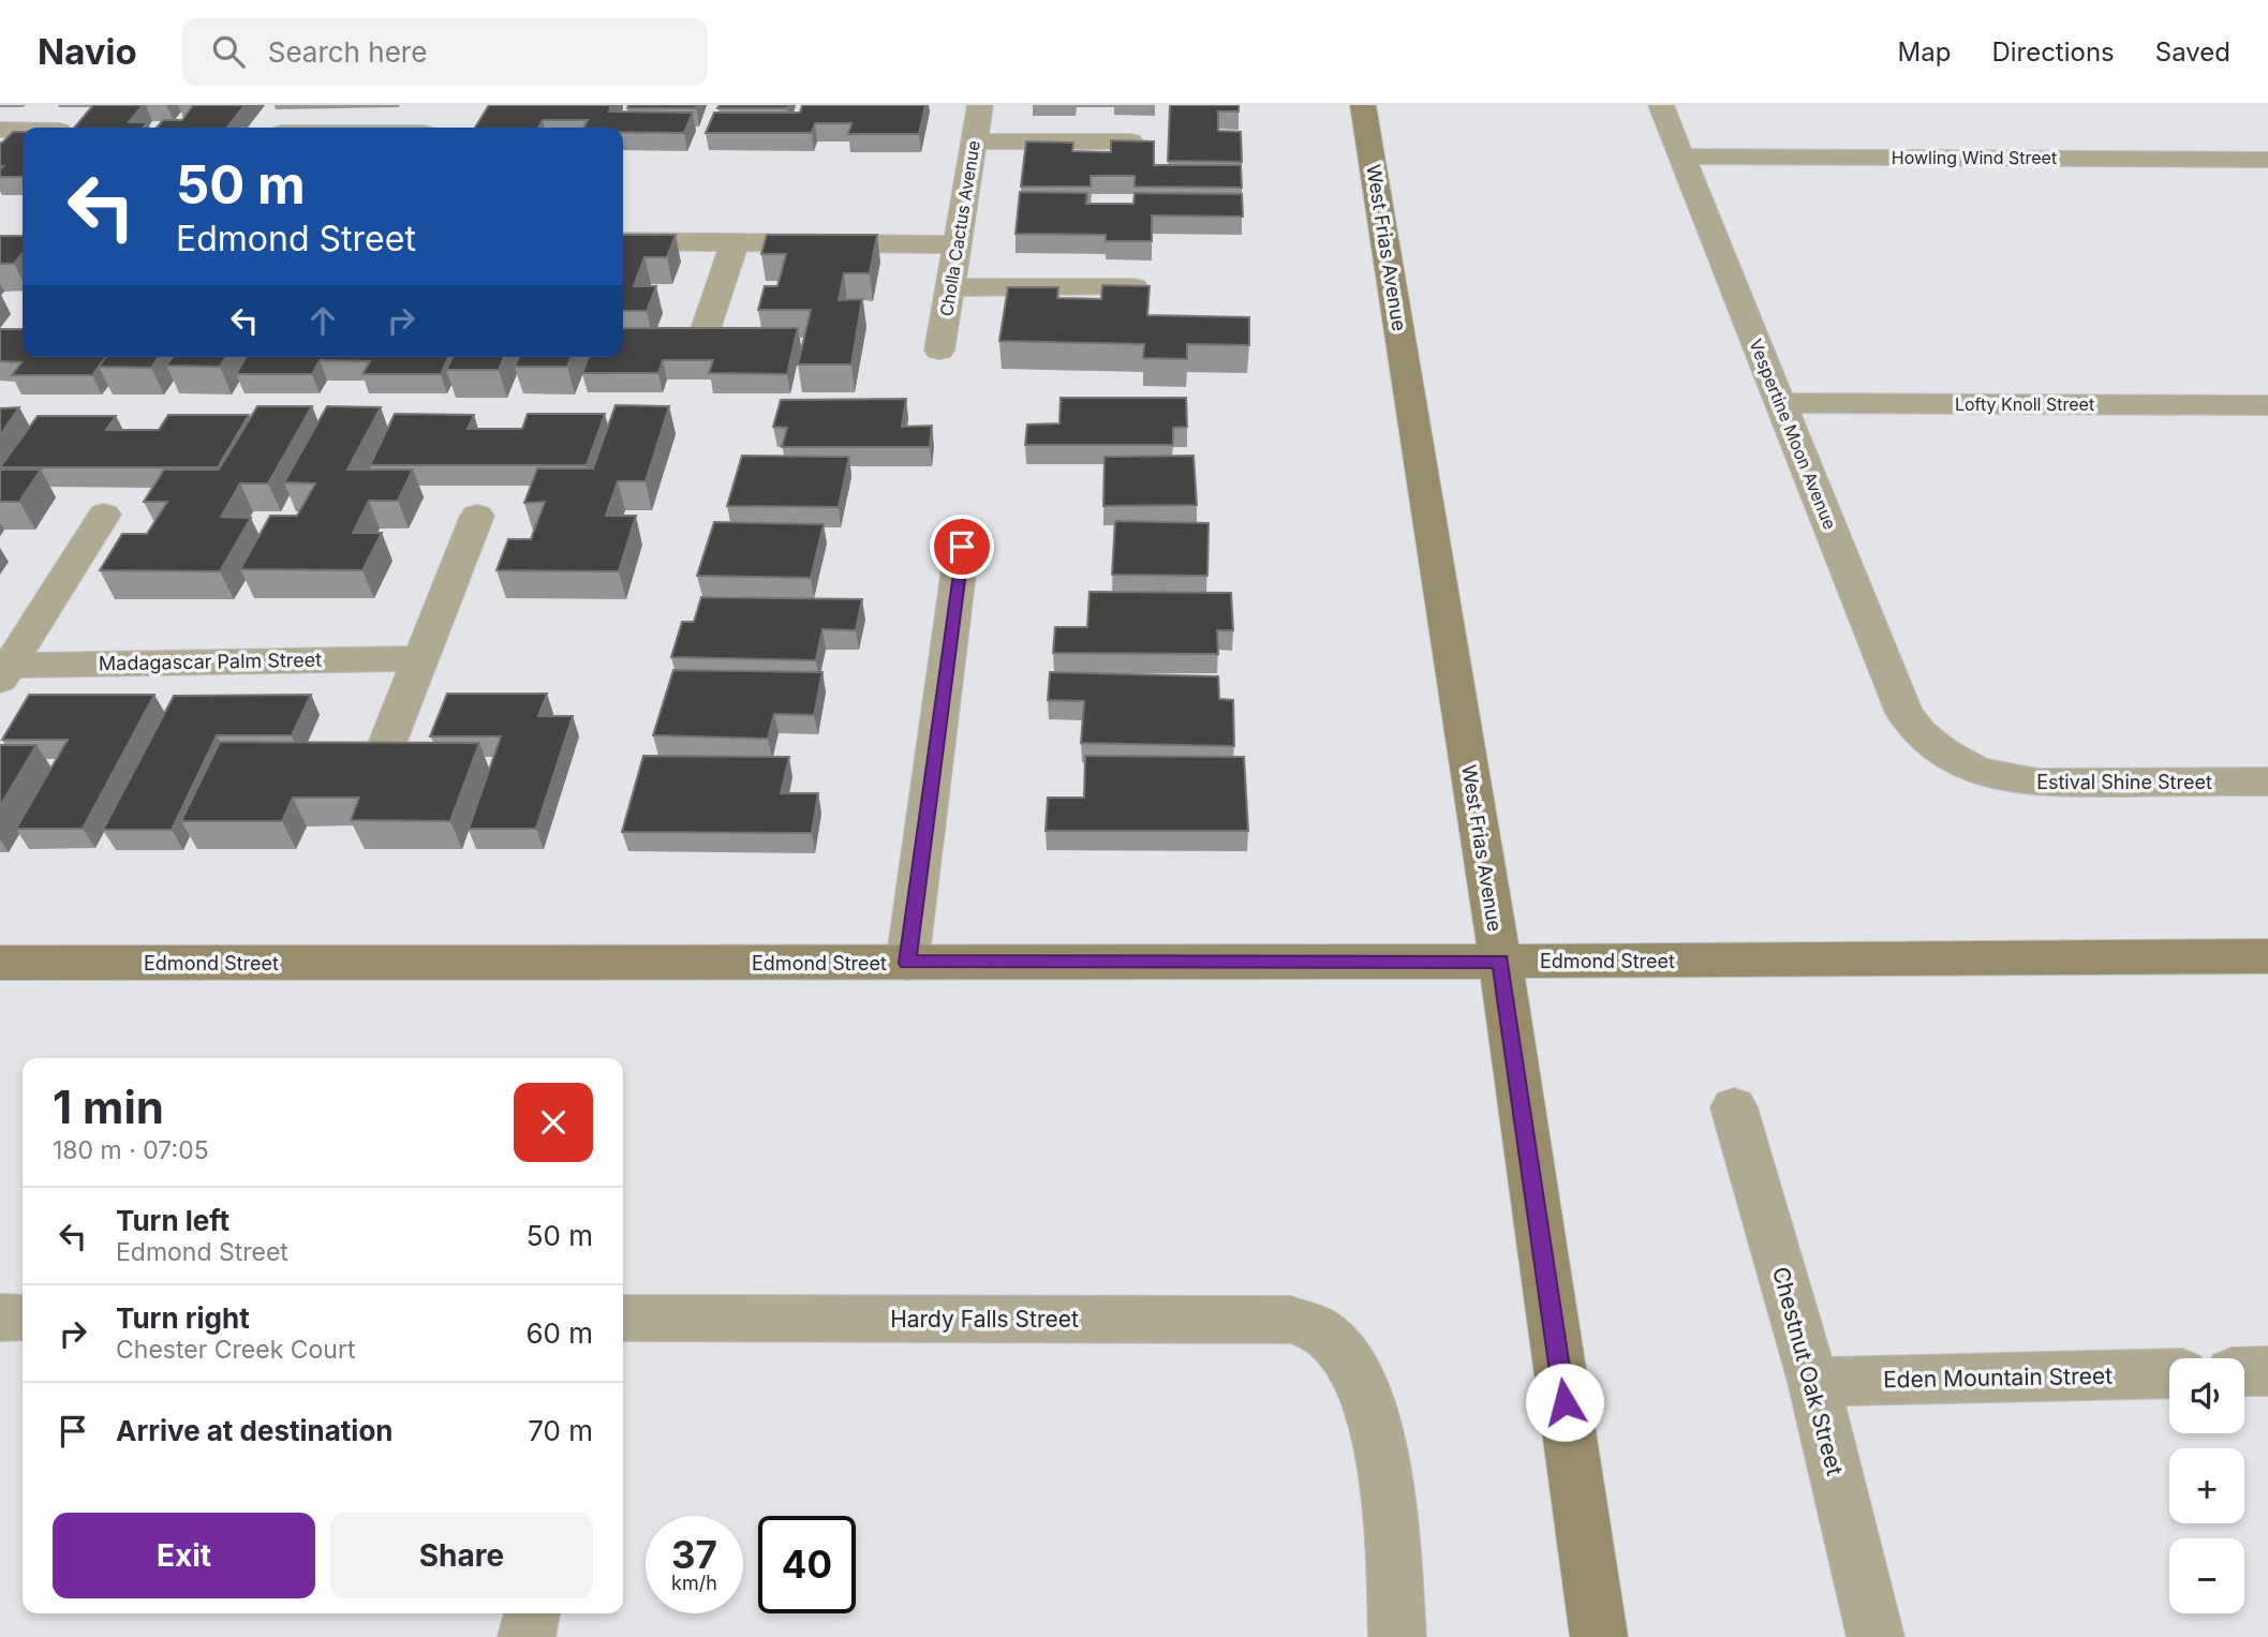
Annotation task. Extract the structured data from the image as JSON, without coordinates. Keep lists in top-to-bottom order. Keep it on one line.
{"streets":{"street":["Howling Wind Street","Cholla Cactus Avenue","West Frias Avenue","Lofty Knoll Street","Vespertine Moon Avenue","Madagascar Palm Street","Estival Shine Street","Edmond Street","Hardy Falls Street","Chestnut Oak Street","Eden Mountain Street"]},"crossings":[["Howling Wind Street","Vespertine Moon Avenue"],["West Frias Avenue","Edmond Street"],["Lofty Knoll Street","Vespertine Moon Avenue"],["Vespertine Moon Avenue","Estival Shine Street"],["Chestnut Oak Street","Eden Mountain Street"]],"page":{"header":"Navio","search":"Search here","nav":["Map","Directions","Saved"],"turn":["50 m","Edmond Street"],"heading":["1 min","180 m · 07:05"],"list":[{"name":"Turn left","note":"Edmond Street","value":"50 m"},{"name":"Turn right","note":"Chester Creek Court","value":"60 m"},{"name":"Arrive at destination","value":"70 m"}],"map_buttons":["+","−"],"buttons":["Exit","Share"],"speed":"37 km/h","limit":"40"}}
